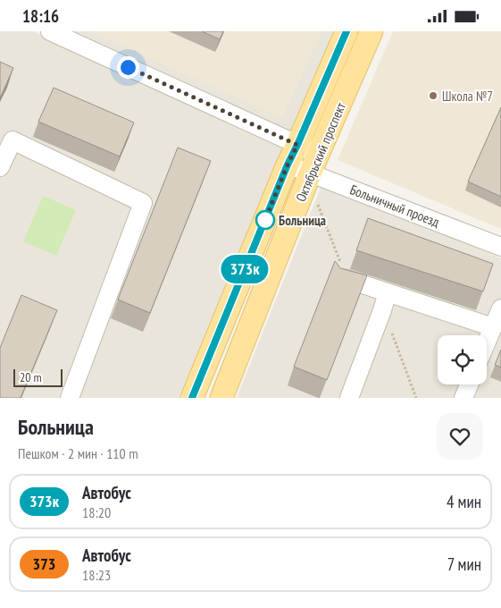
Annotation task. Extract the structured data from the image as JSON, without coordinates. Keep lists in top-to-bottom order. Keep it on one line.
{"streets":{"main road":["Октябрьский проспект"],"street":["Больничный проезд"]},"crossings":[["Октябрьский проспект","Больничный проезд"]],"places":["Школа №7","Больница"],"lines":["bus line 373к"],"scale_bar":"20 m","page":{"status":"18:16","on_map":"373к","scale":"20 m","heading":["Больница","Пешком · 2 мин · 110 m"],"list":[{"mark":"373к","name":"Автобус","note":"18:20","value":"4 мин"},{"mark":"373","name":"Автобус","note":"18:23","value":"7 мин"}]}}
